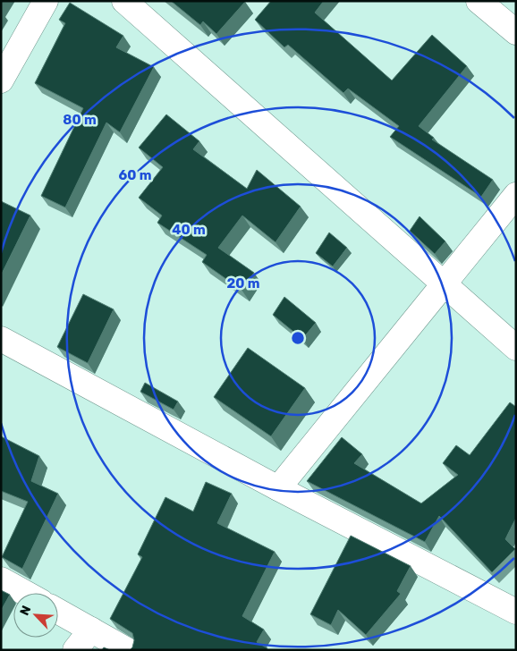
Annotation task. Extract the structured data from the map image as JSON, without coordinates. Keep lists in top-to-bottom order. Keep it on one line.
{"north":"top left","rings":["80 m","60 m","40 m","20 m"]}
